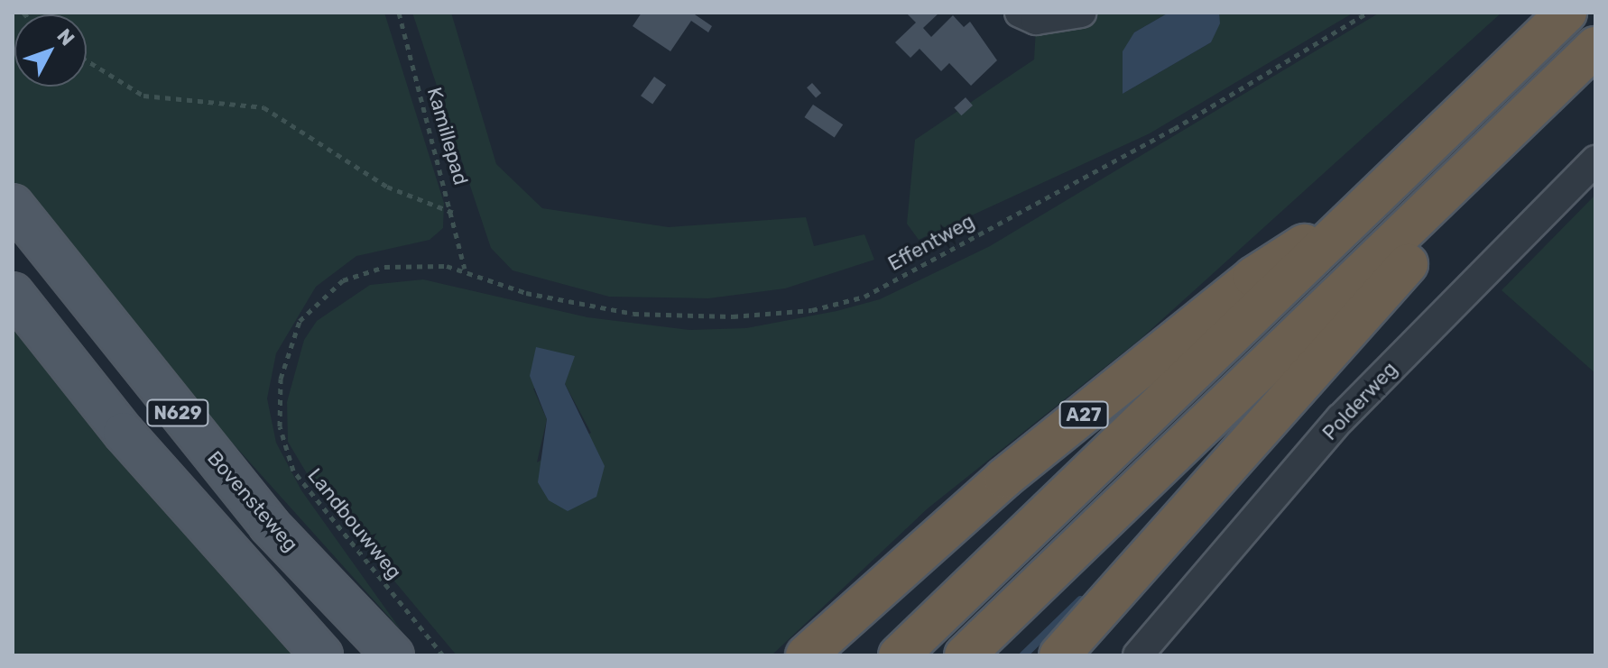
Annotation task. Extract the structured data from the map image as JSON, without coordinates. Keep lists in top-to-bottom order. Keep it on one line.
{"streets":{"highway":["A27"],"main road":["N629","Bovensteweg"],"street":["Polderweg"],"path":["Kamillepad","Effentweg","Landbouwweg"]},"crossings":[["Kamillepad","Effentweg"],["Kamillepad","Landbouwweg"],["Effentweg","Landbouwweg"]],"north":"top right"}
